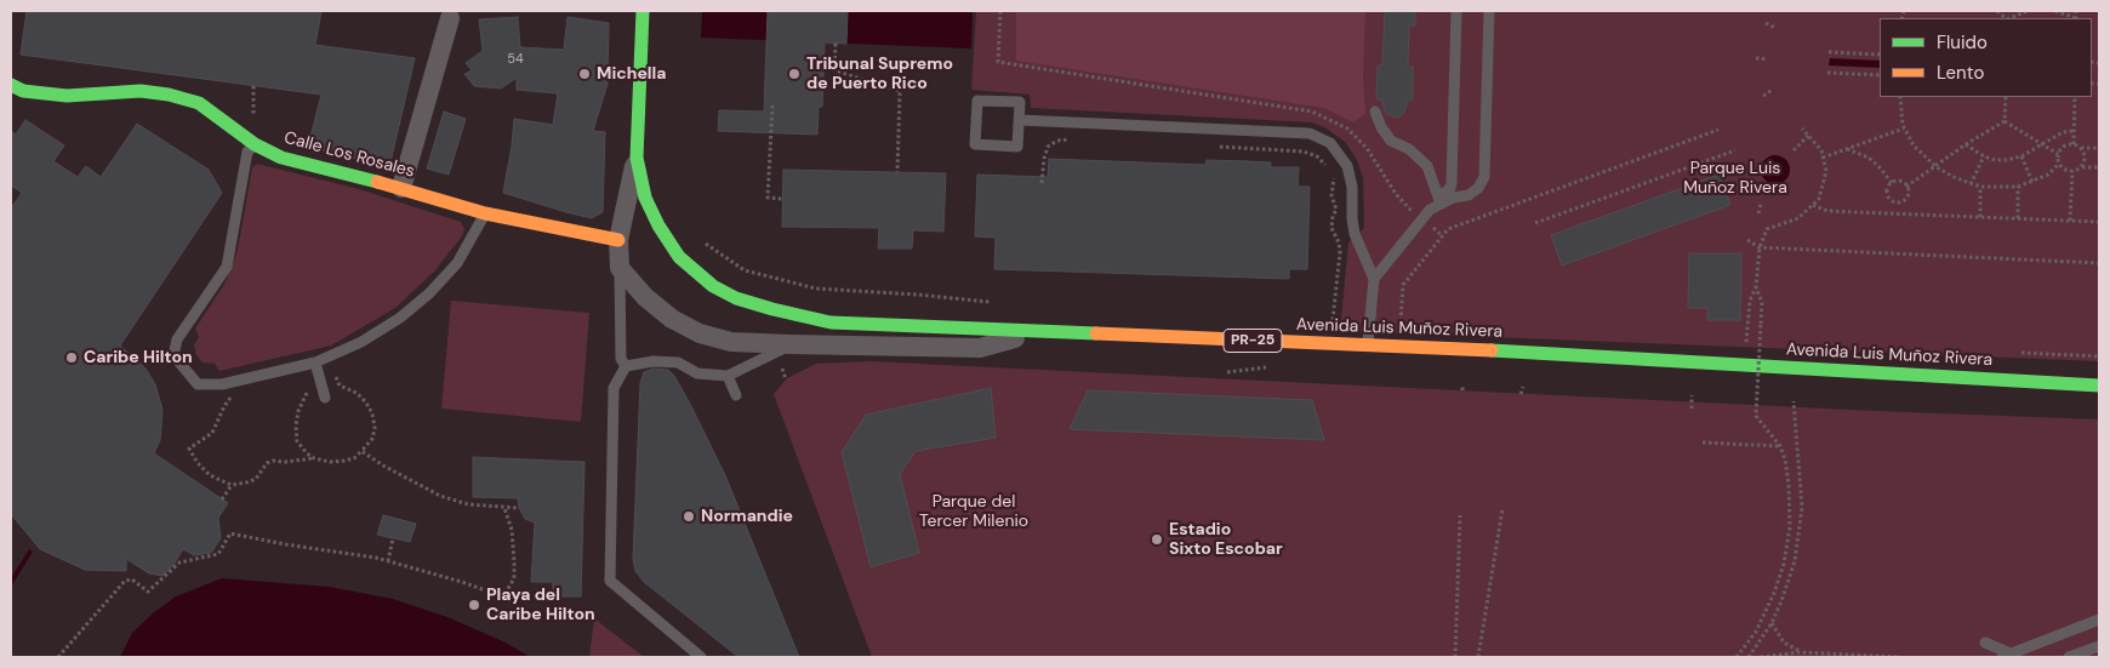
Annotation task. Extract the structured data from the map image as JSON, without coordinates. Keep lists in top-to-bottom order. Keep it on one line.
{"streets":{"main road":["Calle Los Rosales","Avenida Luis Muñoz Rivera","PR-25"]},"parks":["Parque Luis Muñoz Rivera","Parque del Tercer Milenio"],"places":["Michella","Tribunal Supremo de Puerto Rico","Caribe Hilton","Normandie","Estadio Sixto Escobar","Playa del Caribe Hilton"],"house_numbers":["54"],"legend":["Fluido","Lento"]}
